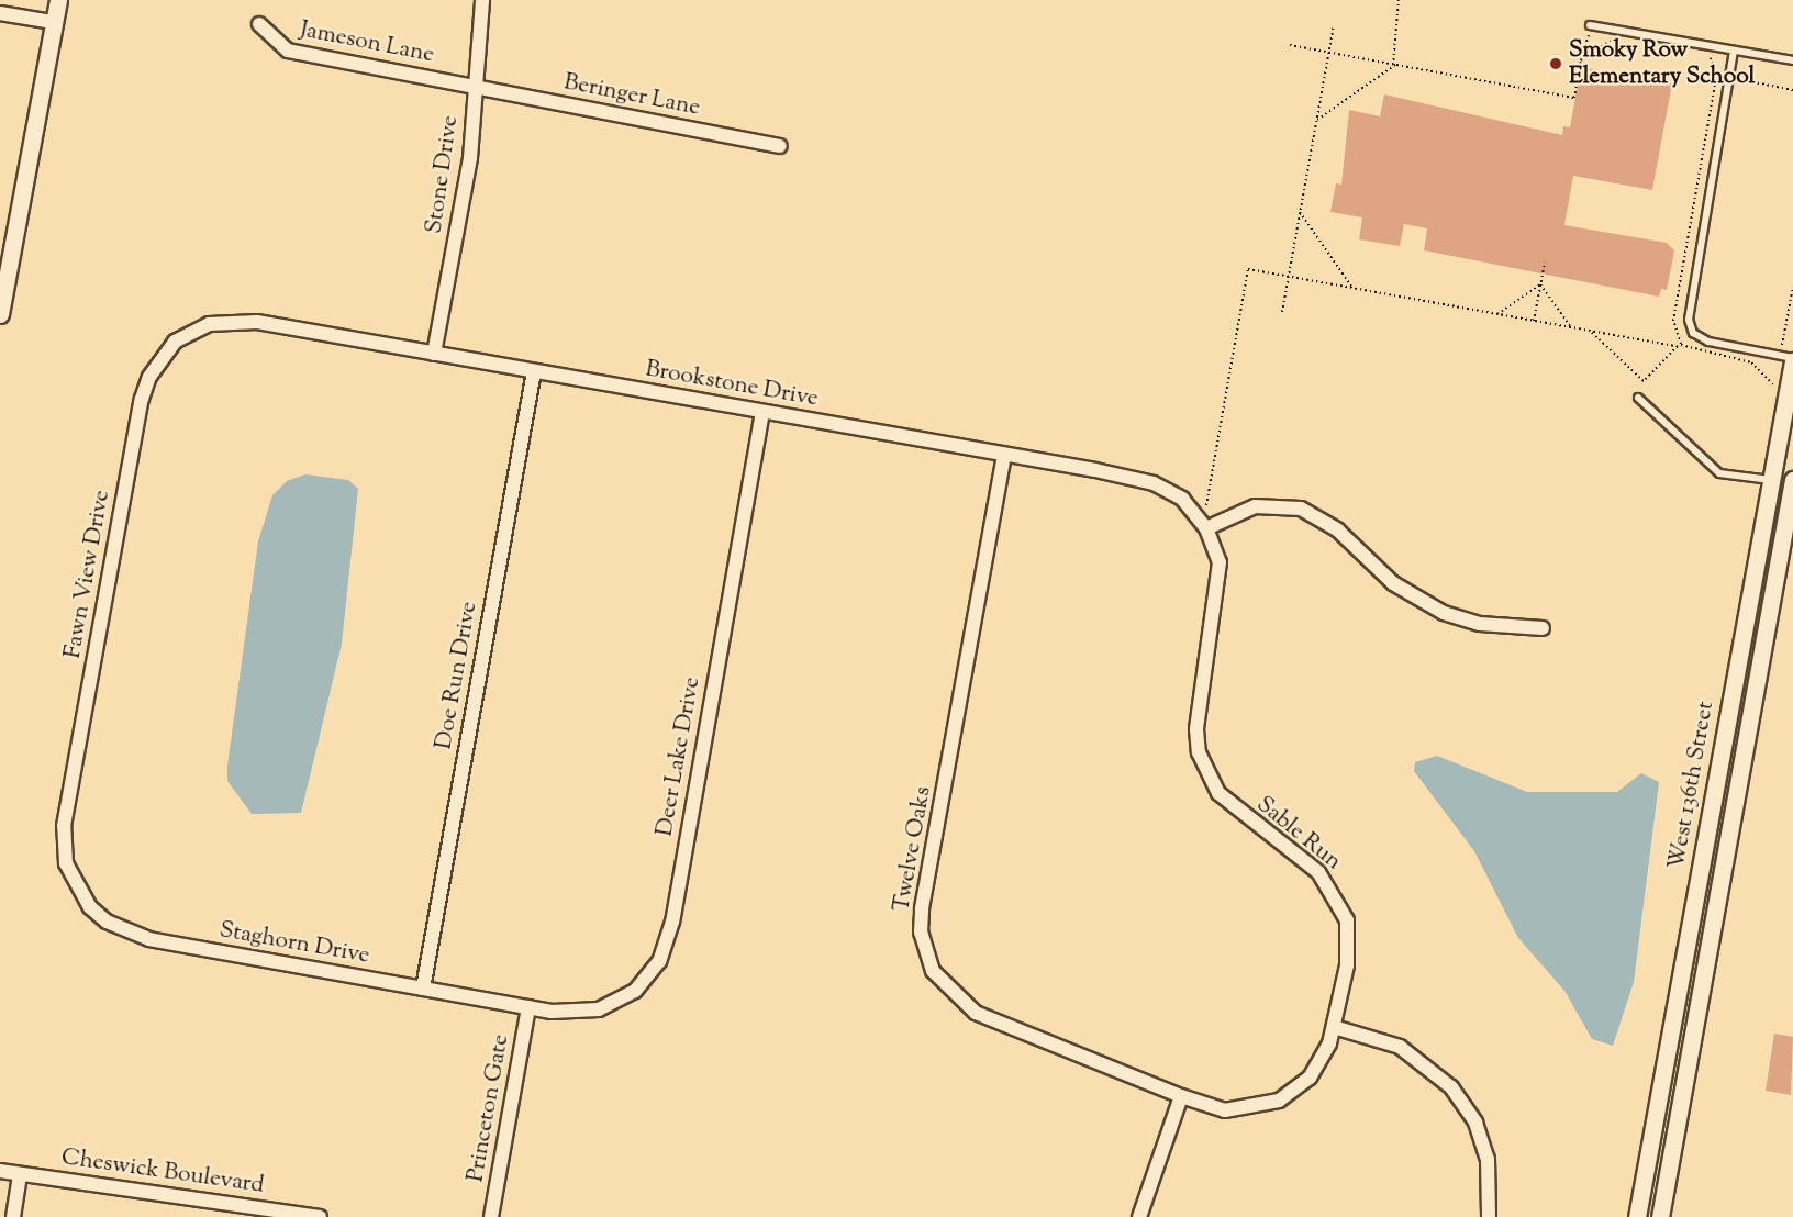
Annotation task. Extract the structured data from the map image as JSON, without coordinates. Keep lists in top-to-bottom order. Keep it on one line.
{"streets":{"street":["Jameson Lane","Beringer Lane","Stone Drive","Brookstone Drive","Fawn View Drive","Doe Run Drive","Deer Lake Drive","West 136th Street","Sable Run","Twelve Oaks","Staghorn Drive","Princeton Gate","Cheswick Boulevard"]},"crossings":[["Jameson Lane","Beringer Lane"],["Jameson Lane","Stone Drive"],["Beringer Lane","Stone Drive"],["Stone Drive","Brookstone Drive"],["Brookstone Drive","Fawn View Drive"],["Brookstone Drive","Doe Run Drive"],["Brookstone Drive","Deer Lake Drive"],["Brookstone Drive","Sable Run"],["Brookstone Drive","Twelve Oaks"],["Fawn View Drive","Staghorn Drive"],["Doe Run Drive","Staghorn Drive"],["Deer Lake Drive","Staghorn Drive"],["Deer Lake Drive","Princeton Gate"],["Sable Run","Twelve Oaks"],["Staghorn Drive","Princeton Gate"]],"places":["Smoky Row Elementary School"]}
